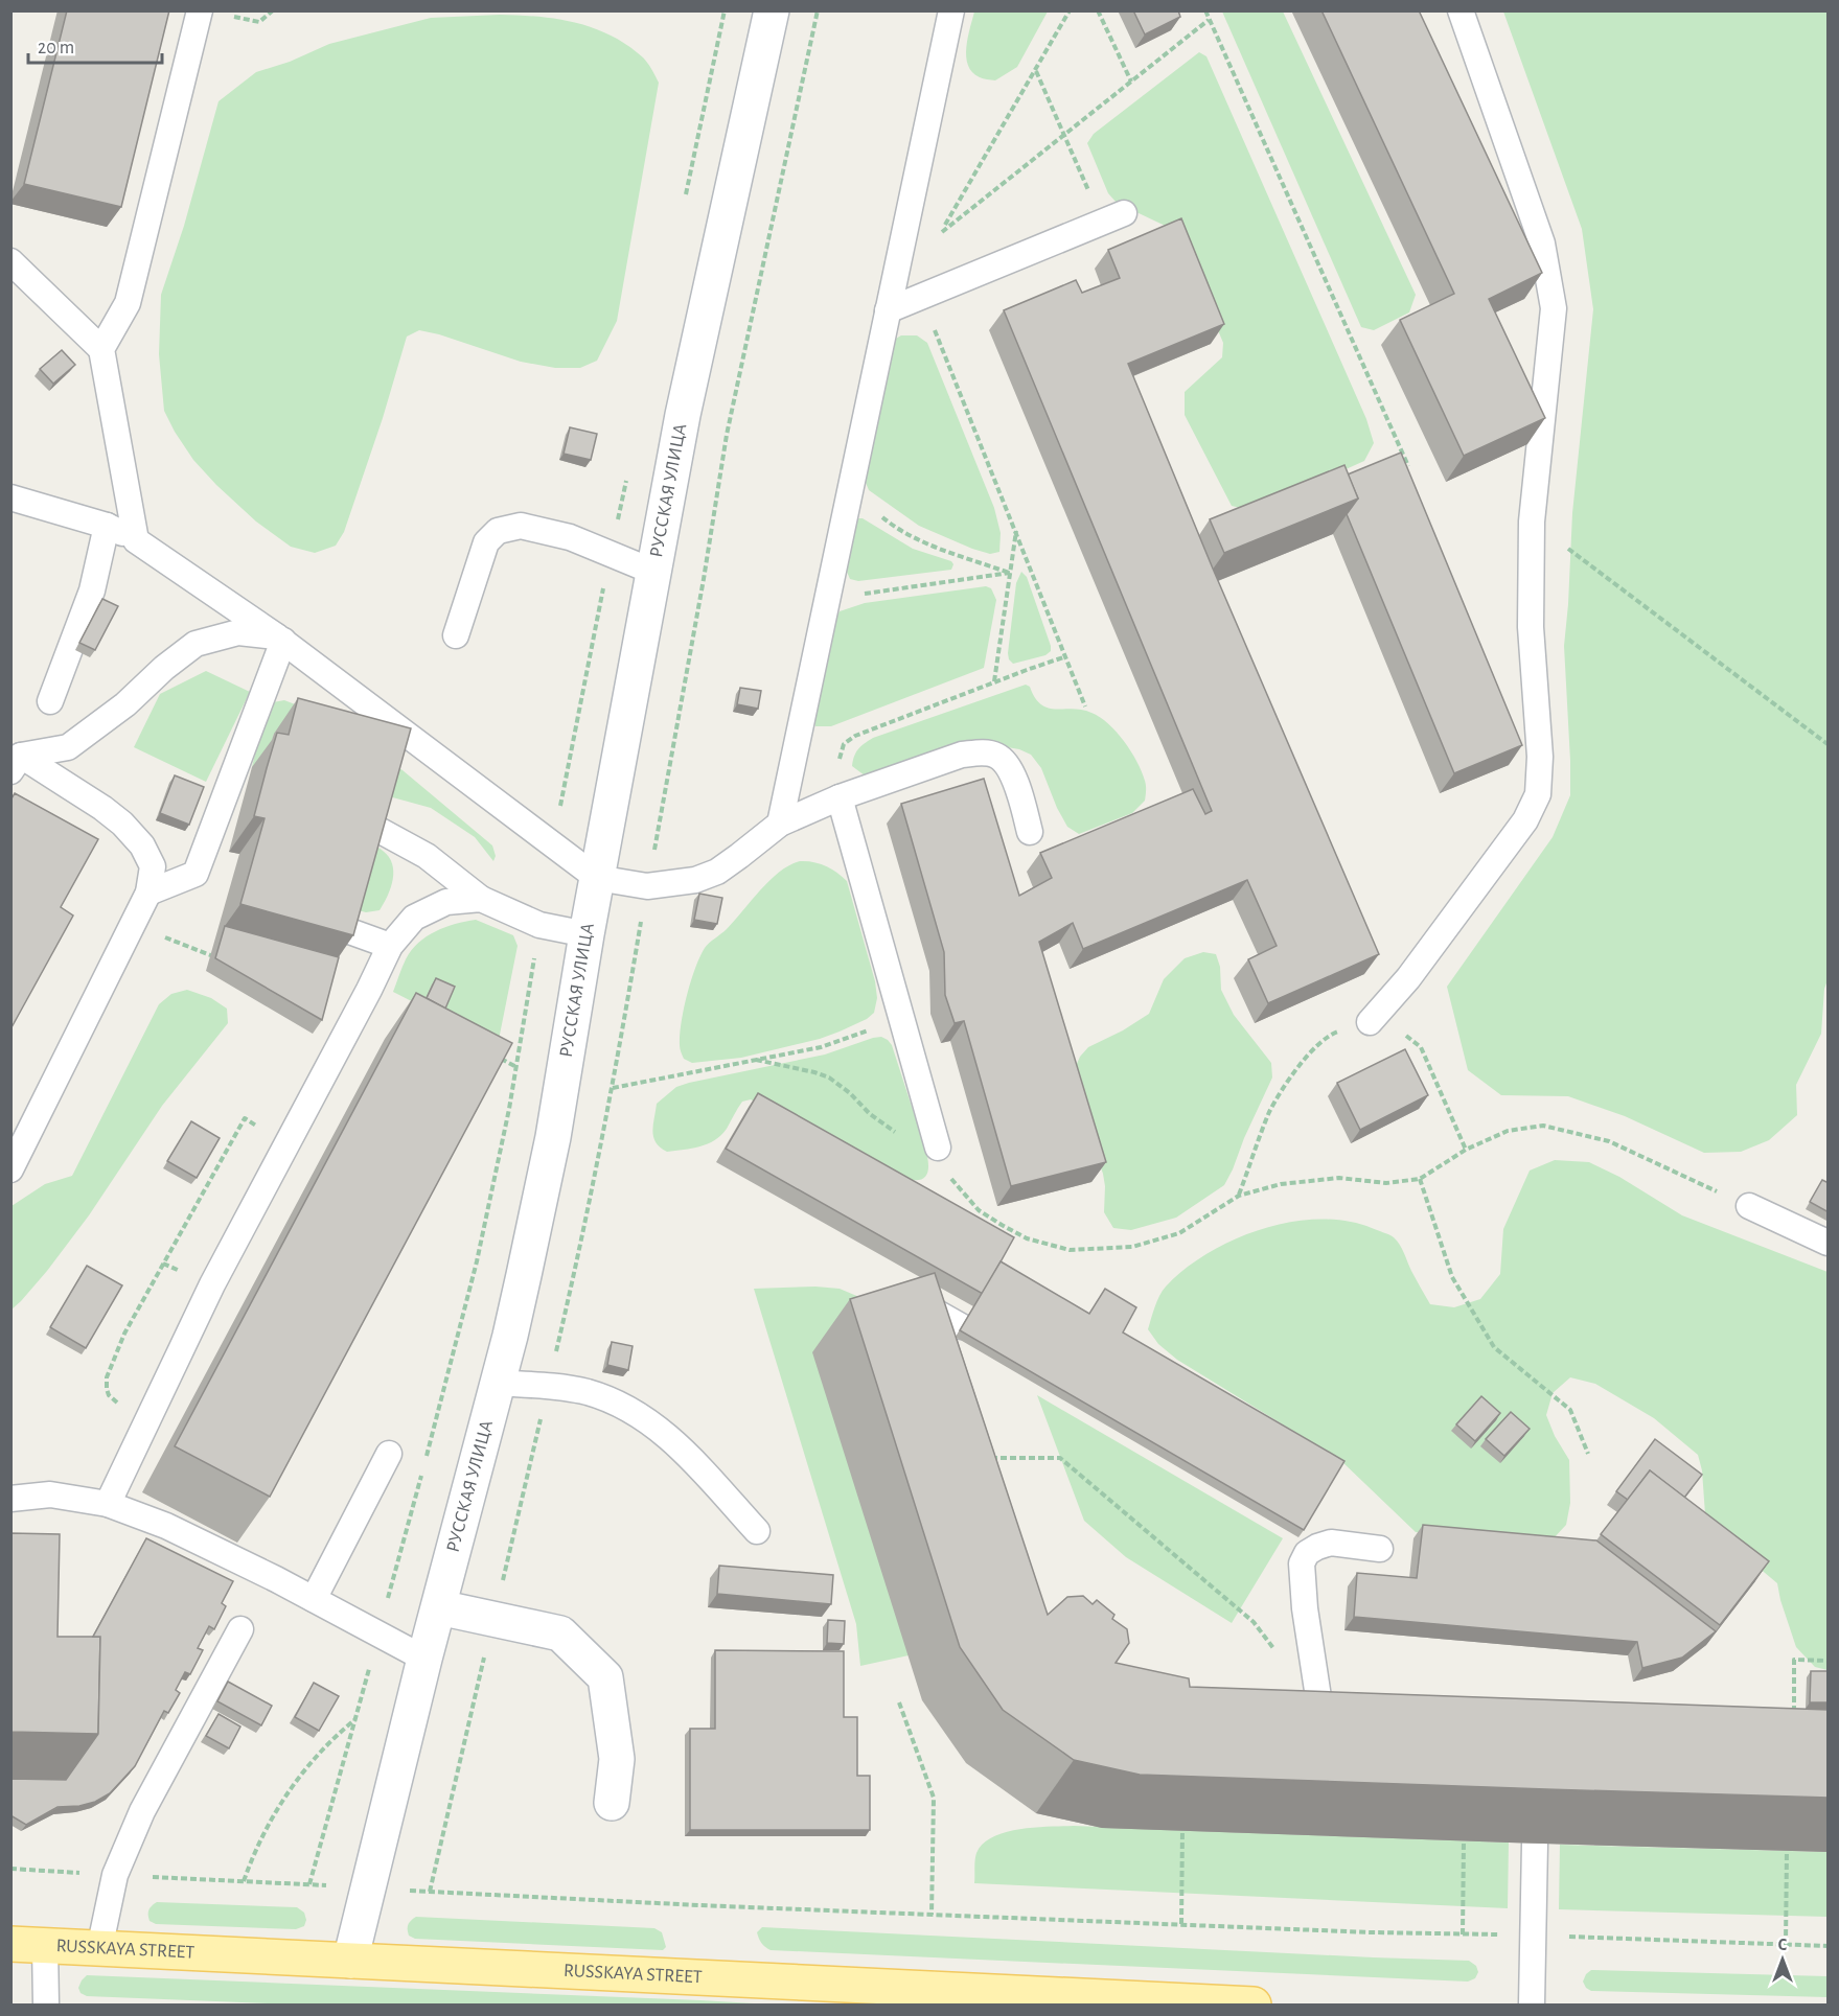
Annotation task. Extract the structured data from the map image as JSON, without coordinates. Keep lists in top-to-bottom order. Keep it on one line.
{"streets":{"main road":["RUSSKAYA STREET"],"street":["РУССКАЯ УЛИЦА"]},"crossings":[["РУССКАЯ УЛИЦА","RUSSKAYA STREET"]],"scale_bar":"20 m","north":"top"}
